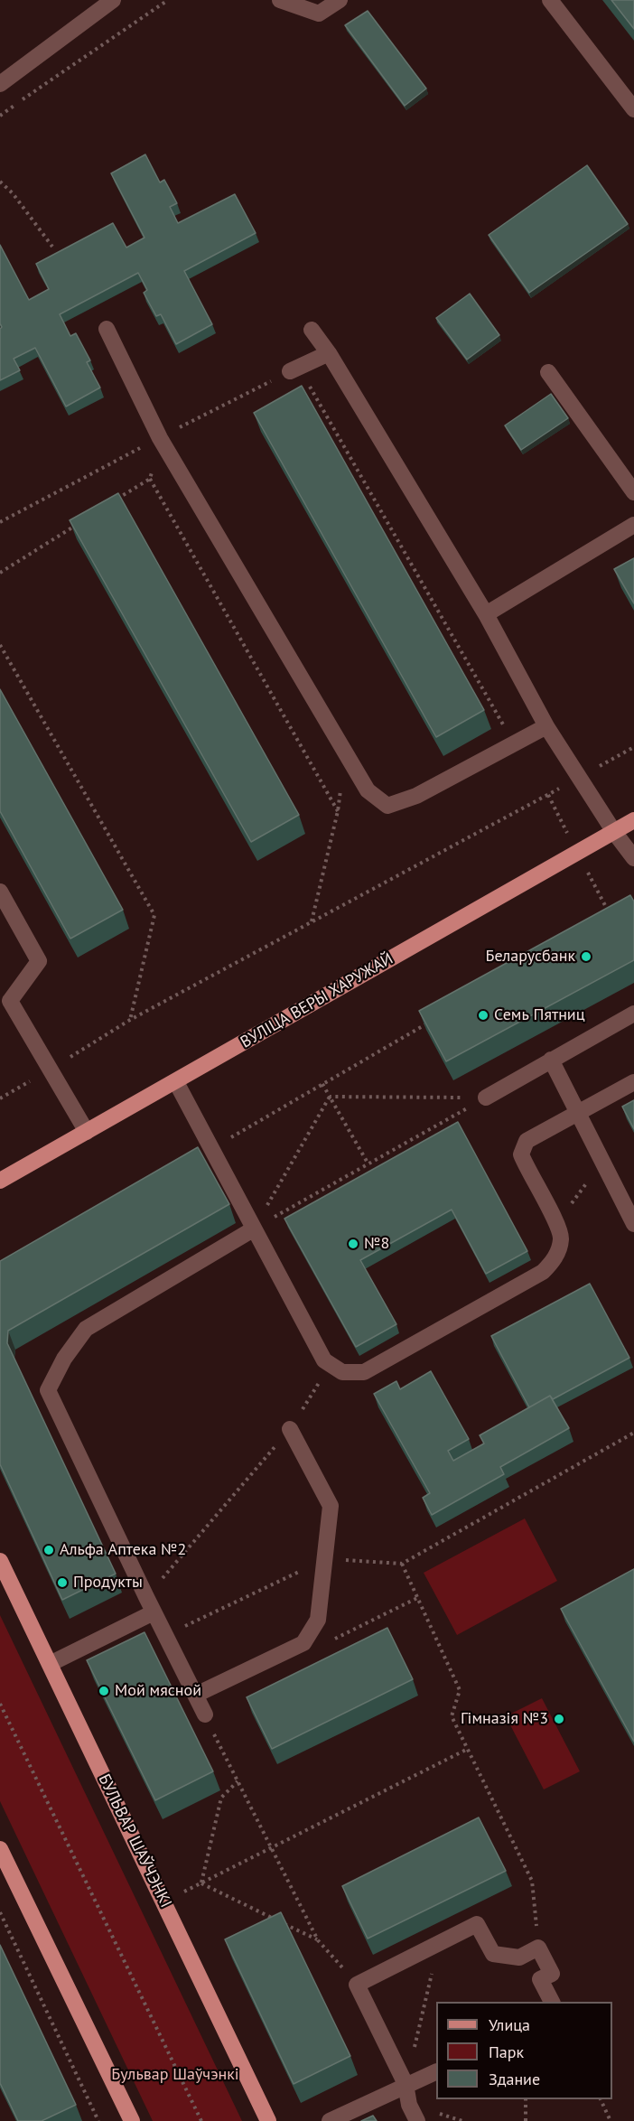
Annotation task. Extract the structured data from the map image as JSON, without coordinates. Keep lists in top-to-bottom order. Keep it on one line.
{"streets":{"main road":["ВУЛІЦА ВЕРЫ ХАРУЖАЙ","БУЛЬВАР ШАЎЧЭНКІ"]},"parks":["Бульвар Шаўчэнкі"],"places":["Беларусбанк","Семь Пятниц","№8","Альфа Аптека №2","Продукты","Мой мясной","Гімназія №3"],"legend":["Улица","Парк","Здание"]}
